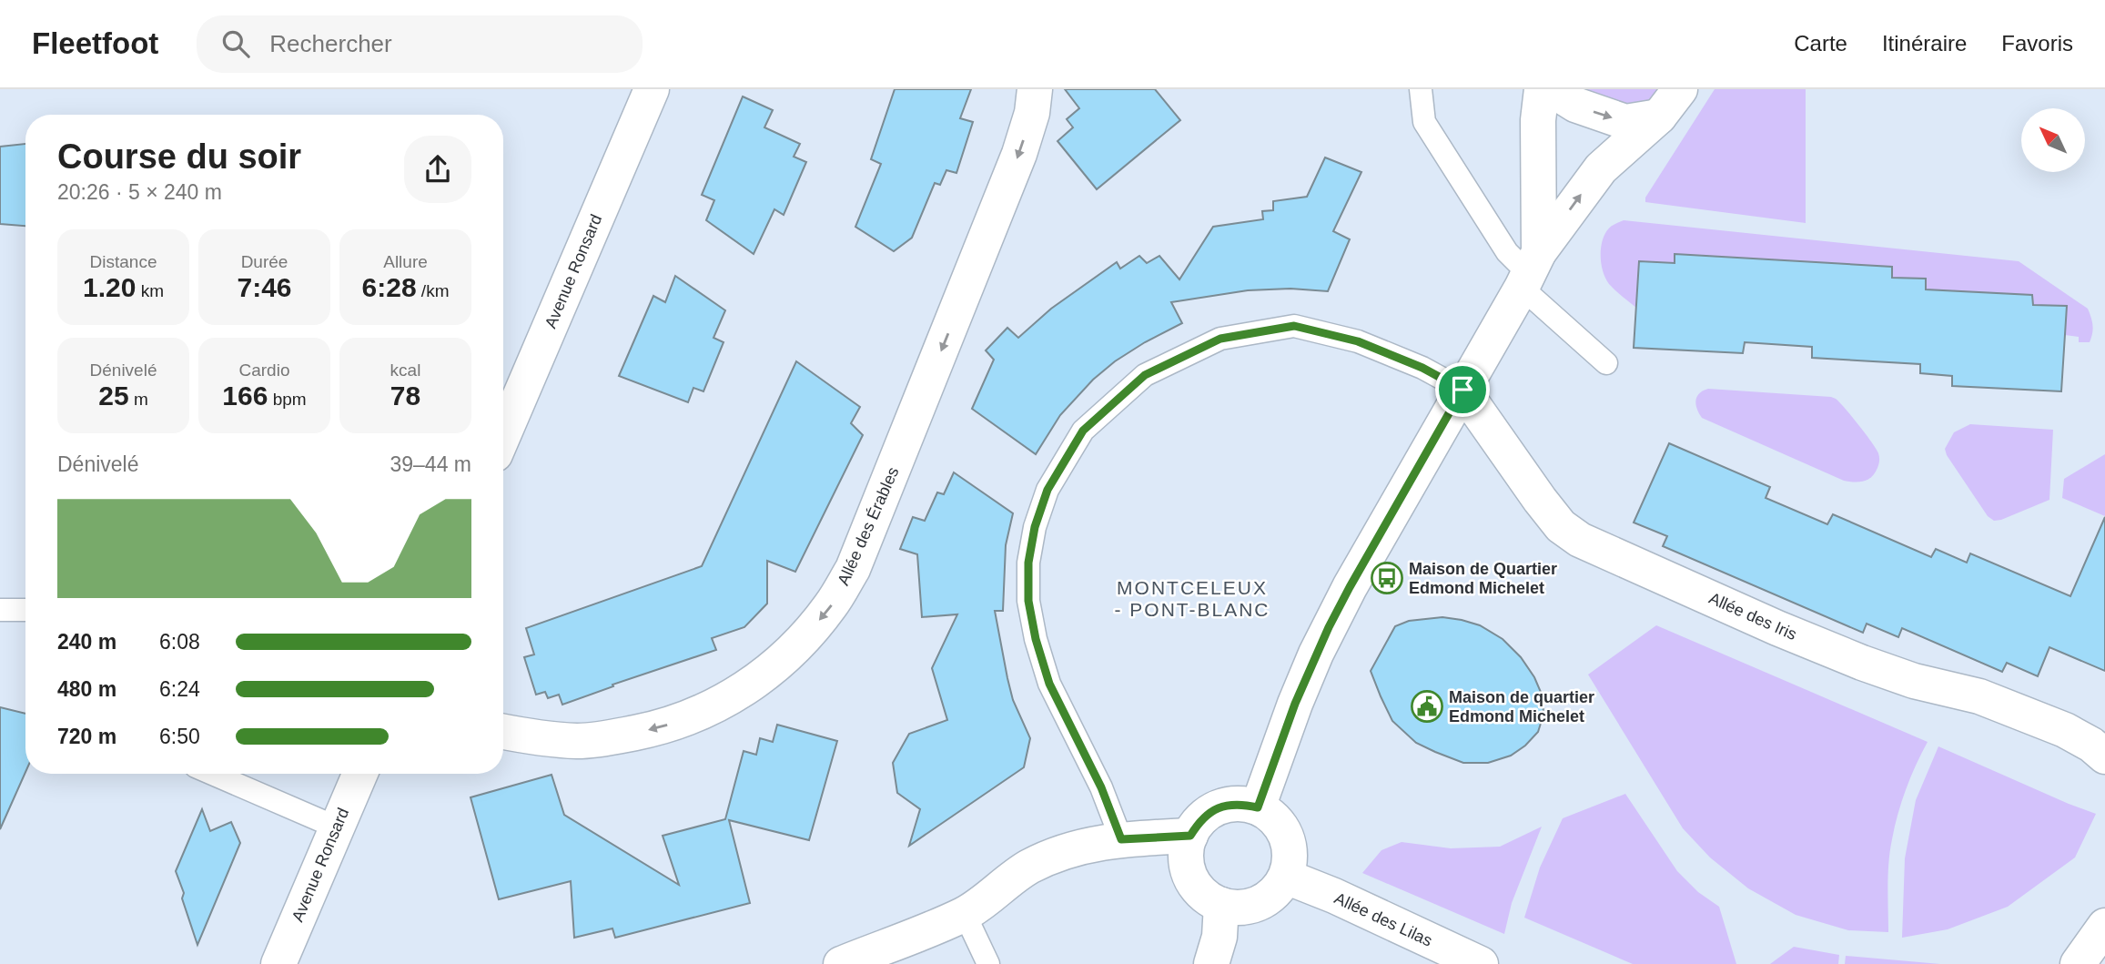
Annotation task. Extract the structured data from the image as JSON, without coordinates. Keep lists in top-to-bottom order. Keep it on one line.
{"streets":{"street":["Avenue Ronsard","Allée des Érables","Allée des Iris","Allée des Lilas"]},"one_way":["Allée des Érables"],"districts":["MONTCELEUX - PONT-BLANC"],"places":{"bus stop":["Maison de Quartier Edmond Michelet"],"public building":["Maison de quartier Edmond Michelet"]},"north":"top left","page":{"header":"Fleetfoot","search":"Rechercher","nav":["Carte","Itinéraire","Favoris"],"heading":["Course du soir","20:26 · 5 × 240 m"],"stats":[["Distance","1.20 km"],["Durée","7:46"],["Allure","6:28 /km"],["Dénivelé","25 m"],["Cardio","166 bpm"],["kcal","78"]],"chart":["Dénivelé","39–44 m"],"list":[{"name":"240 m","note":"6:08"},{"name":"480 m","note":"6:24"},{"name":"720 m","note":"6:50"}]}}
